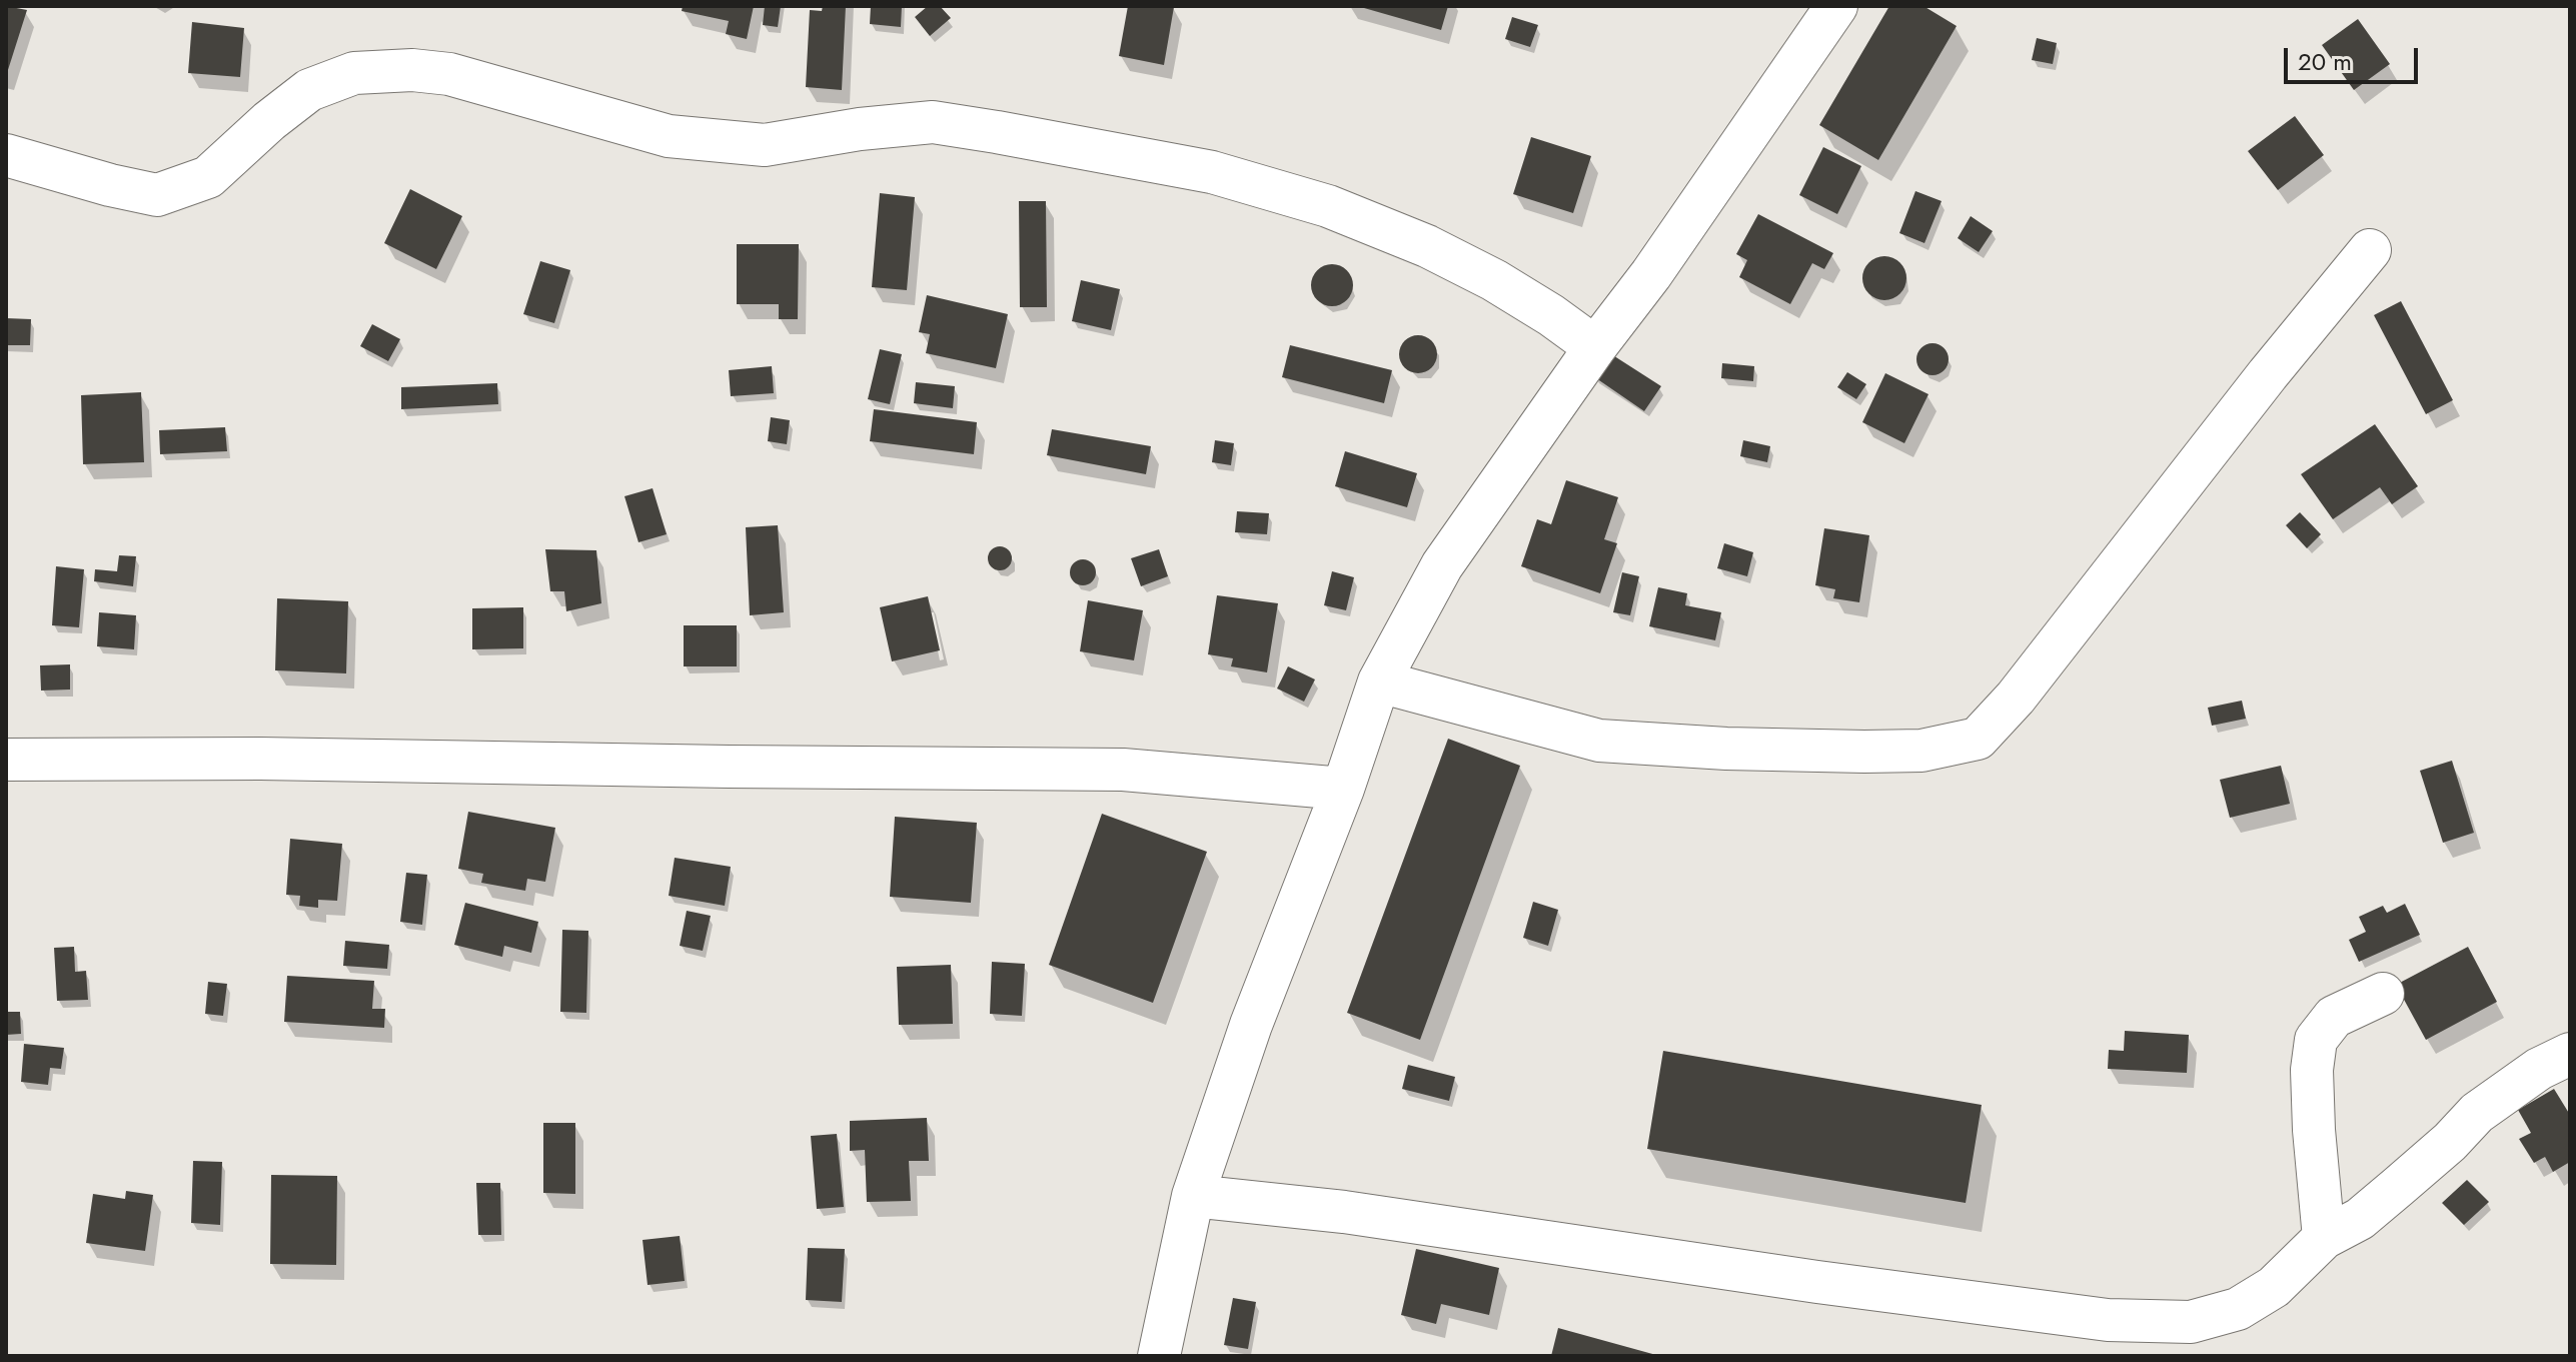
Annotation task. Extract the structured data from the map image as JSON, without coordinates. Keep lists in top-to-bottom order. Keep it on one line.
{"scale_bar":"20 m"}
